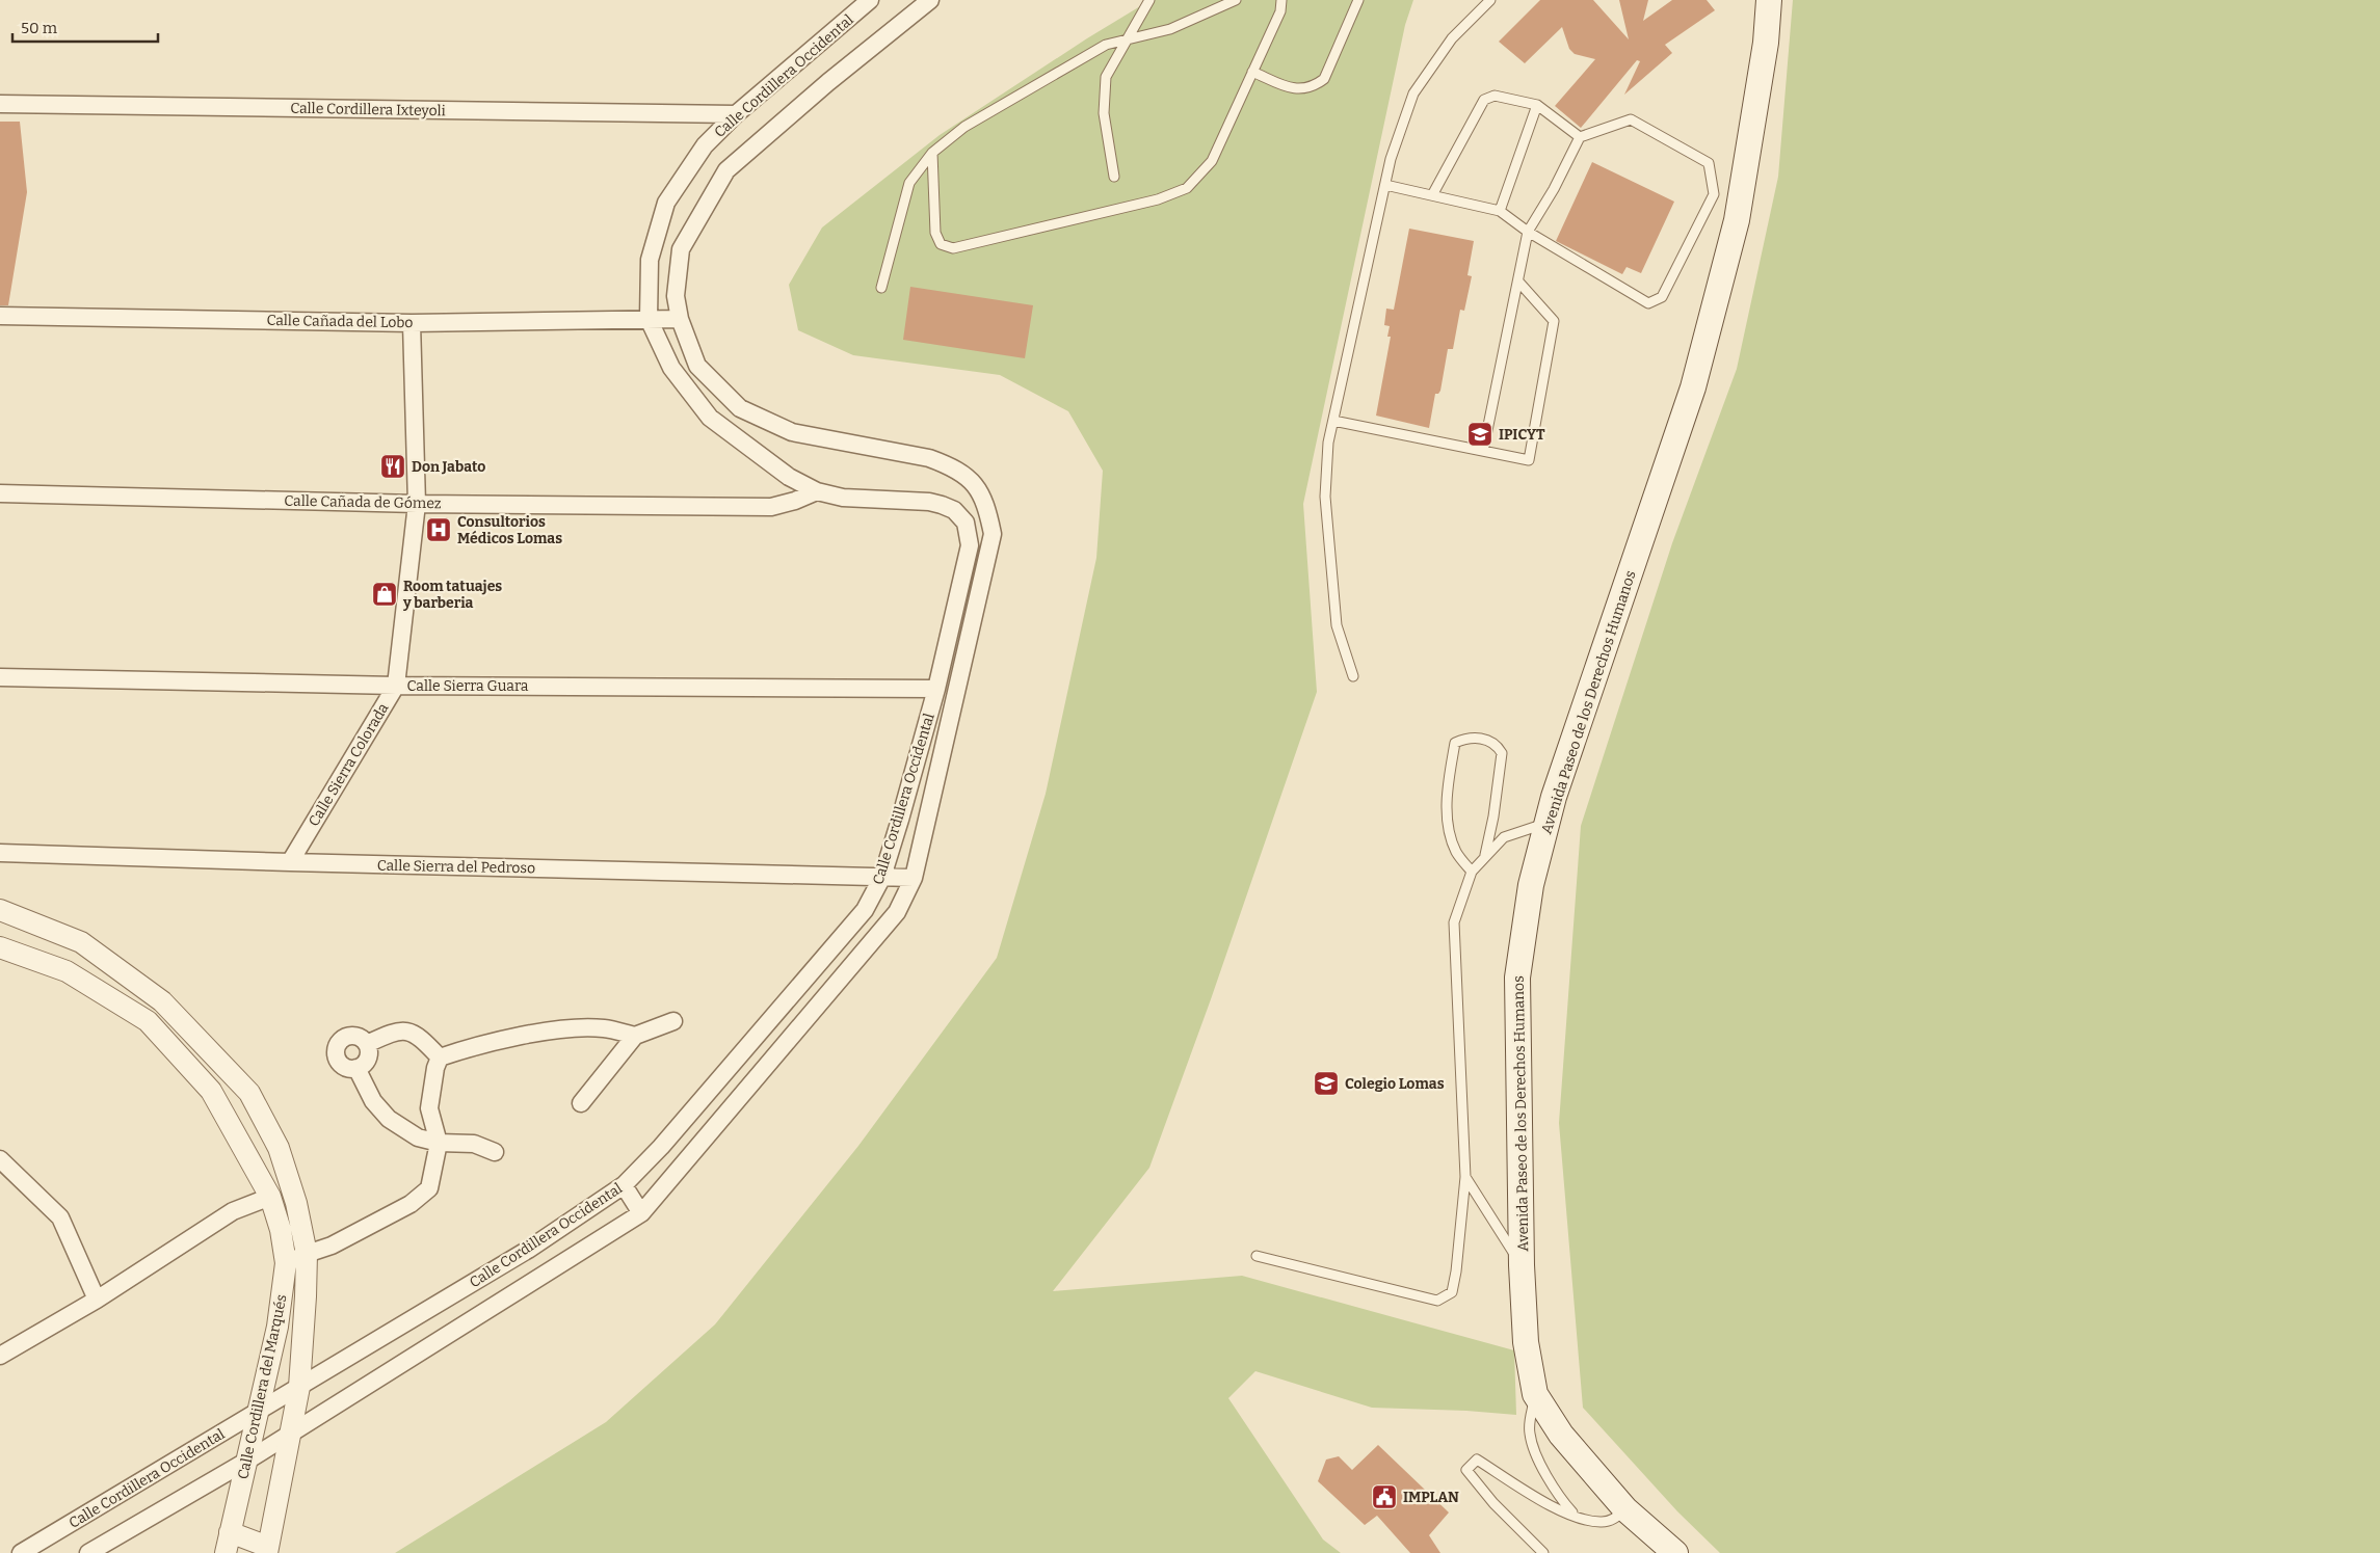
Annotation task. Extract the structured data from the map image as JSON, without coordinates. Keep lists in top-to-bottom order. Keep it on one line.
{"streets":{"main road":["Avenida Paseo de los Derechos Humanos"],"street":["Calle Cordillera Occidental","Calle Cordillera Ixteyoli","Calle Cañada del Lobo","Calle Cañada de Gómez","Calle Sierra Guara","Calle Sierra Colorada","Calle Sierra del Pedroso","Calle Cordillera del Marqués"]},"crossings":[["Calle Cordillera Occidental","Calle Cordillera Ixteyoli"],["Calle Cordillera Occidental","Calle Cañada del Lobo"],["Calle Cordillera Occidental","Calle Cañada de Gómez"],["Calle Cordillera Occidental","Calle Sierra Guara"],["Calle Cordillera Occidental","Calle Sierra del Pedroso"],["Calle Cordillera Occidental","Calle Cordillera del Marqués"],["Calle Cañada del Lobo","Calle Sierra Colorada"],["Calle Cañada de Gómez","Calle Sierra Colorada"],["Calle Sierra Guara","Calle Sierra Colorada"],["Calle Sierra Colorada","Calle Sierra del Pedroso"]],"places":{"school or university":["IPICYT","Colegio Lomas"],"restaurant":["Don Jabato"],"hospital":["Consultorios Médicos Lomas"],"shop":["Room tatuajes y barberia"],"public building":["IMPLAN"]},"scale_bar":"50 m"}
